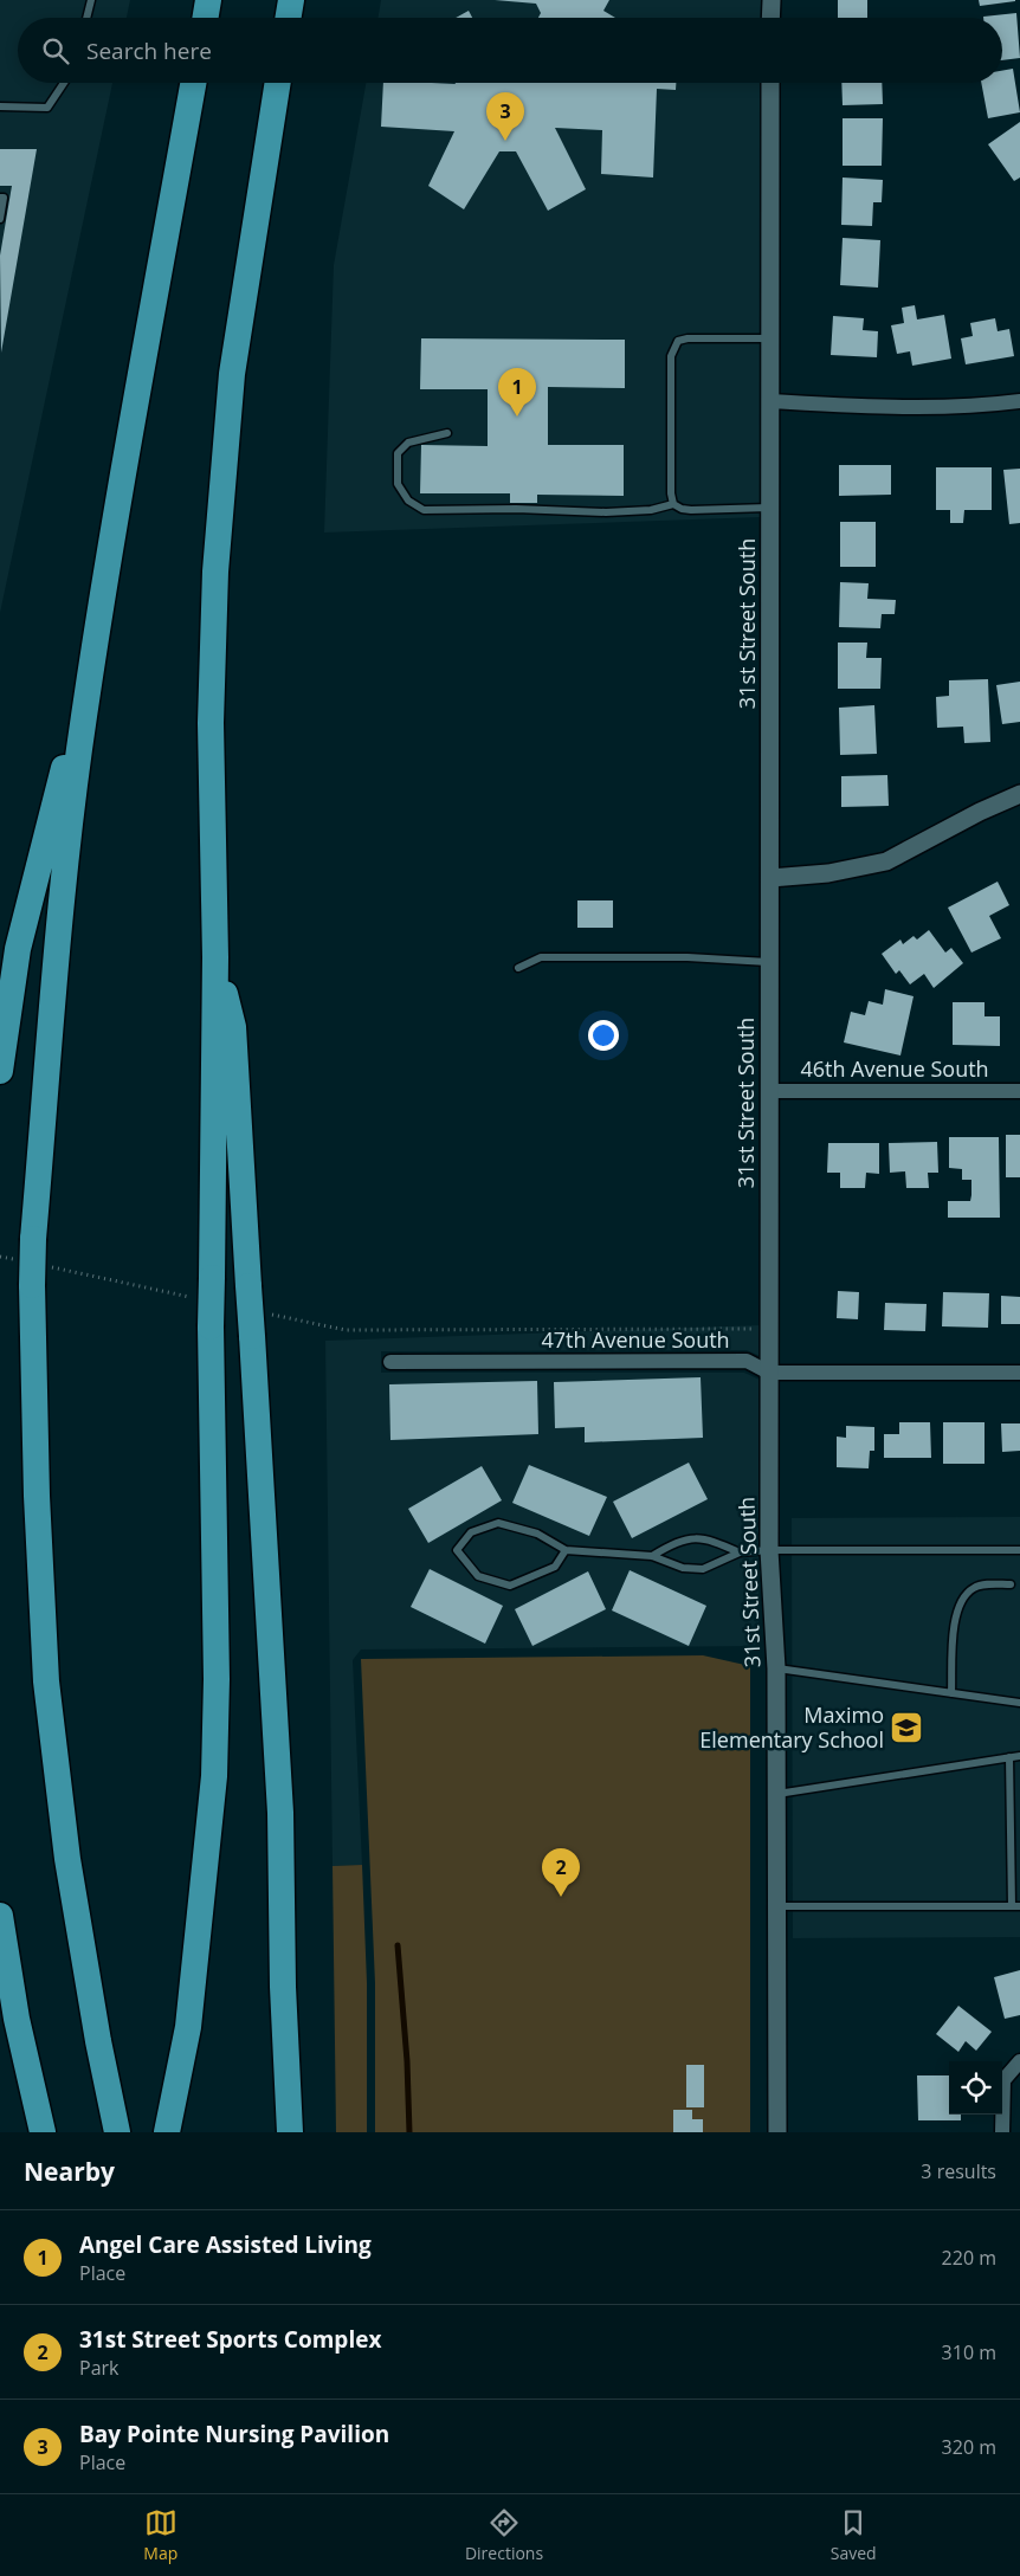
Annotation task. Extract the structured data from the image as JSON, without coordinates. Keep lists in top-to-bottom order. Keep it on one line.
{"streets":{"street":["31st Street South","46th Avenue South","47th Avenue South"]},"crossings":[["31st Street South","46th Avenue South"],["31st Street South","47th Avenue South"]],"places":{"school or university":["Maximo Elementary School"]},"page":{"search":"Search here","pins":["3","1","2"],"heading":["Nearby","3 results"],"list":[{"mark":"1","name":"Angel Care Assisted Living","note":"Place","value":"220 m"},{"mark":"2","name":"31st Street Sports Complex","note":"Park","value":"310 m"},{"mark":"3","name":"Bay Pointe Nursing Pavilion","note":"Place","value":"320 m"}],"nav":["Map","Directions","Saved"]}}
